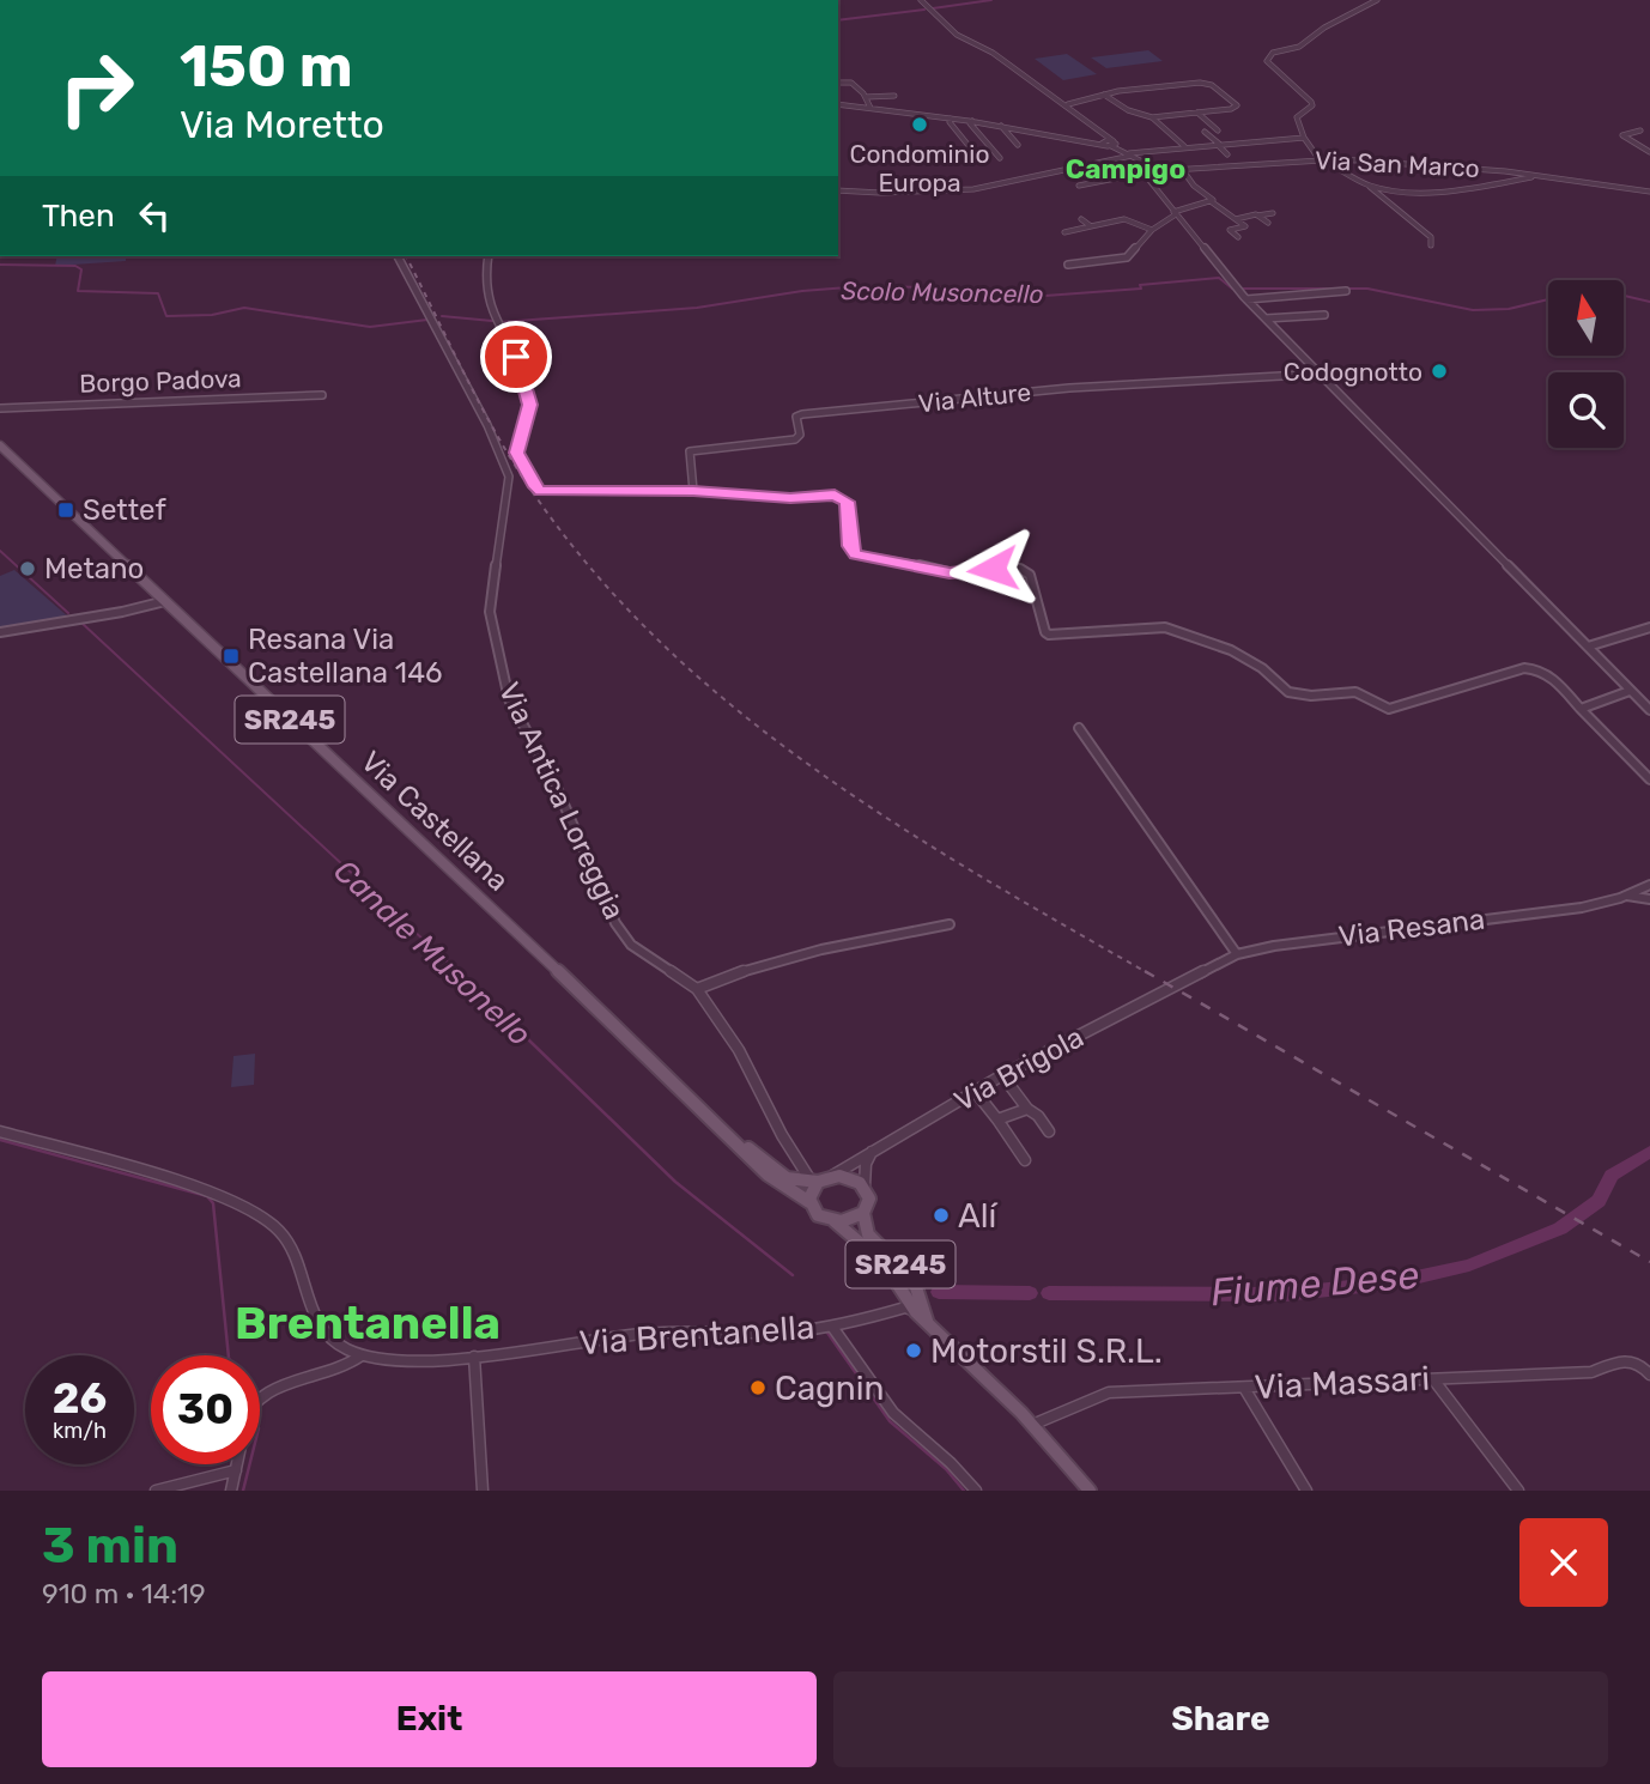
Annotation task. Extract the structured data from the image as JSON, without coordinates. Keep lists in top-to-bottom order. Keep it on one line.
{"streets":{"main road":["SR245","Via Castellana"],"street":["Via San Marco","Borgo Padova","Via Alture","Via Antica Loreggia","Via Resana","Via Brigola","Via Brentanella","Via Massari"]},"crossings":[["SR245","Via Antica Loreggia"],["SR245","Via Castellana"],["SR245","Via Brigola"],["SR245","Via Brentanella"],["SR245","Via Massari"],["Via Antica Loreggia","Via Castellana"],["Via Antica Loreggia","Via Brigola"],["Via Castellana","Via Brigola"],["Via Resana","Via Brigola"]],"districts":["Campigo","Brentanella"],"water":["Scolo Musoncello","Canale Musonello","Fiume Dese"],"places":{"other":["Condominio Europa","Codognotto","Metano","Alí","Motorstil S.R.L.","Cagnin"],"transit":["Settef","Resana Via Castellana 146"]},"north":"top","page":{"turn":["150 m","Via Moretto"],"then":"Then","speed":"26 km/h","limit":"30","heading":["3 min","910 m · 14:19"],"buttons":["Exit","Share"]}}
